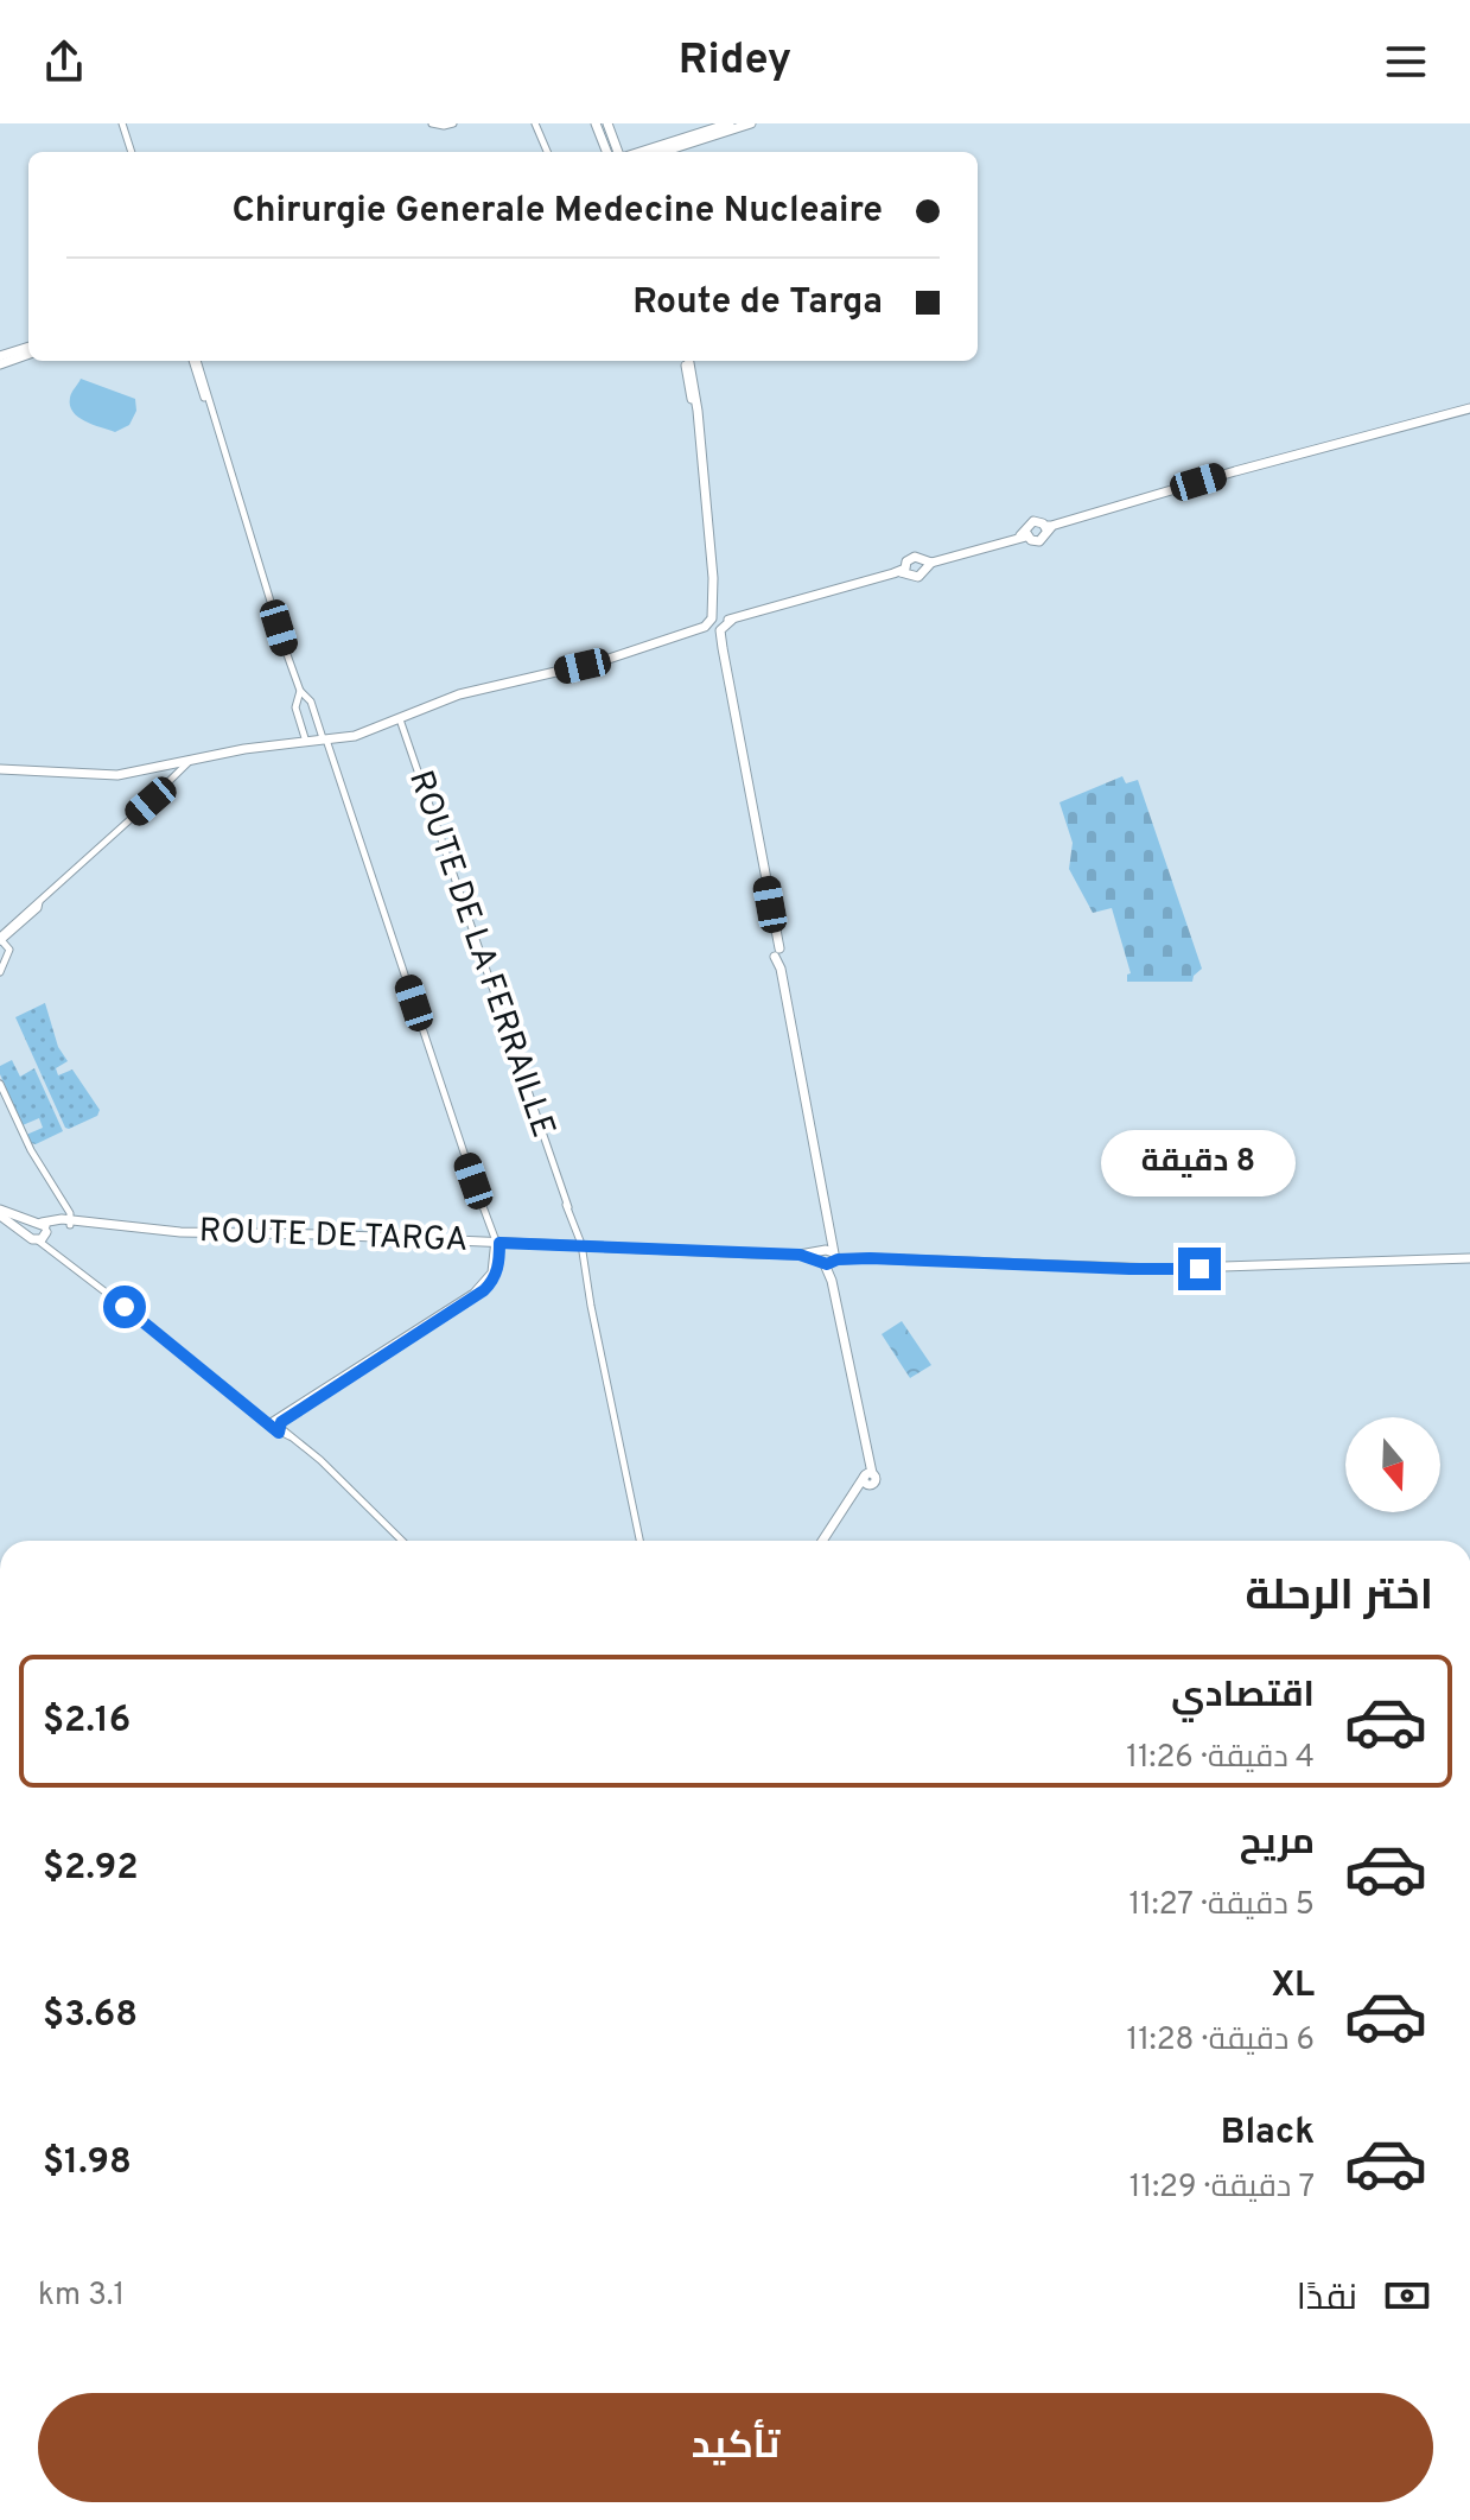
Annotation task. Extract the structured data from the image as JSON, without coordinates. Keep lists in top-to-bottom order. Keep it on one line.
{"streets":{"main road":["ROUTE DE TARGA"],"street":["ROUTE DE LA FERRAILLE"]},"crossings":[["ROUTE DE LA FERRAILLE","ROUTE DE TARGA"]],"north":"bottom","page":{"header":"Ridey","banner":["Chirurgie Generale Medecine Nucleaire","Route de Targa"],"bubble":"8 دقيقة","heading":"اختر الرحلة","list":[{"name":"اقتصادي","note":"4 دقيقة · 11:26","value":"$2.16"},{"name":"مريح","note":"5 دقيقة · 11:27","value":"$2.92"},{"name":"XL","note":"6 دقيقة · 11:28","value":"$3.68"},{"name":"Black","note":"7 دقيقة · 11:29","value":"$1.98"}],"pay":["نقدًا","3.1 km"],"buttons":"تأكيد"}}
